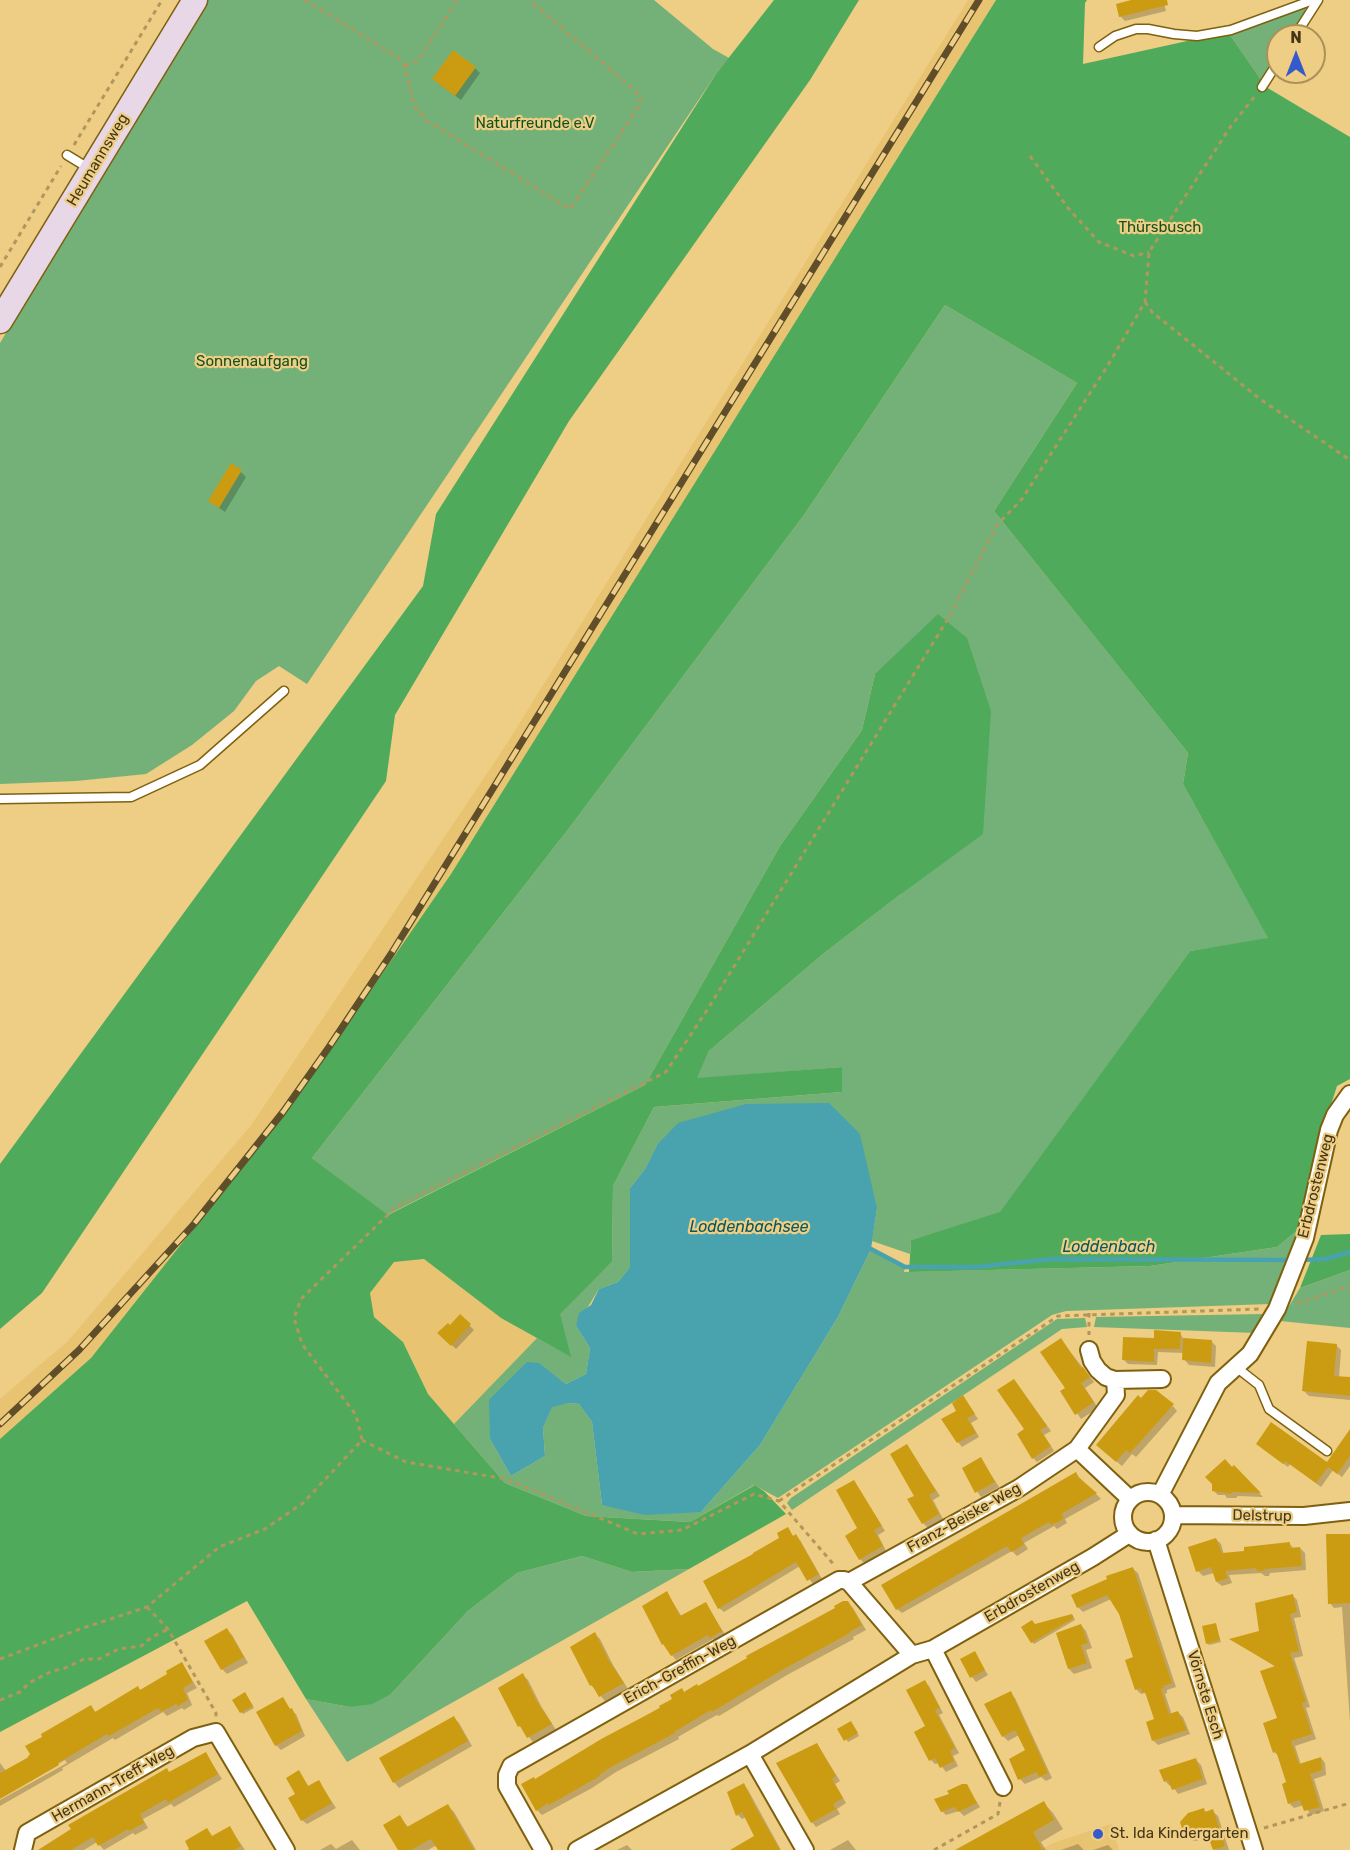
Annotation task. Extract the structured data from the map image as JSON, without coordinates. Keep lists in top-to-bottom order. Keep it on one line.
{"streets":{"street":["Heumannsweg","Erbdrostenweg","Delstrup","Franz-Beiske-Weg","Erich-Greffin-Weg","Vörnste Esch","Hermann-Treff-Weg"]},"crossings":[["Erbdrostenweg","Delstrup"],["Erbdrostenweg","Vörnste Esch"],["Delstrup","Vörnste Esch"],["Franz-Beiske-Weg","Erich-Greffin-Weg"]],"water":["Loddenbachsee","Loddenbach"],"parks":["Naturfreunde e.V","Thürsbusch","Sonnenaufgang"],"places":["St. Ida Kindergarten"],"north":"top"}
